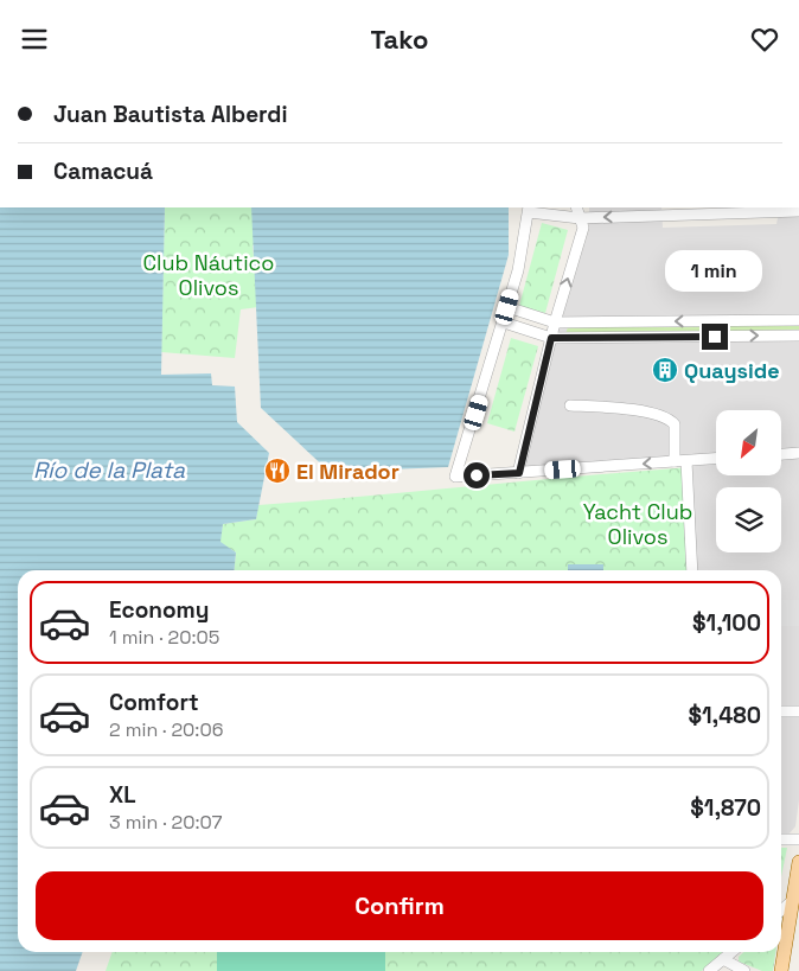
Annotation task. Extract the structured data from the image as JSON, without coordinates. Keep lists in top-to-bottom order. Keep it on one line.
{"water":["Río de la Plata"],"parks":["Club Náutico Olivos","Yacht Club Olivos"],"places":{"building":["Quayside"],"restaurant":["El Mirador"]},"north":"bottom left","page":{"header":"Tako","banner":["Juan Bautista Alberdi","Camacuá"],"bubble":"1 min","list":[{"name":"Economy","note":"1 min · 20:05","value":"$1,100"},{"name":"Comfort","note":"2 min · 20:06","value":"$1,480"},{"name":"XL","note":"3 min · 20:07","value":"$1,870"}],"buttons":"Confirm"}}
